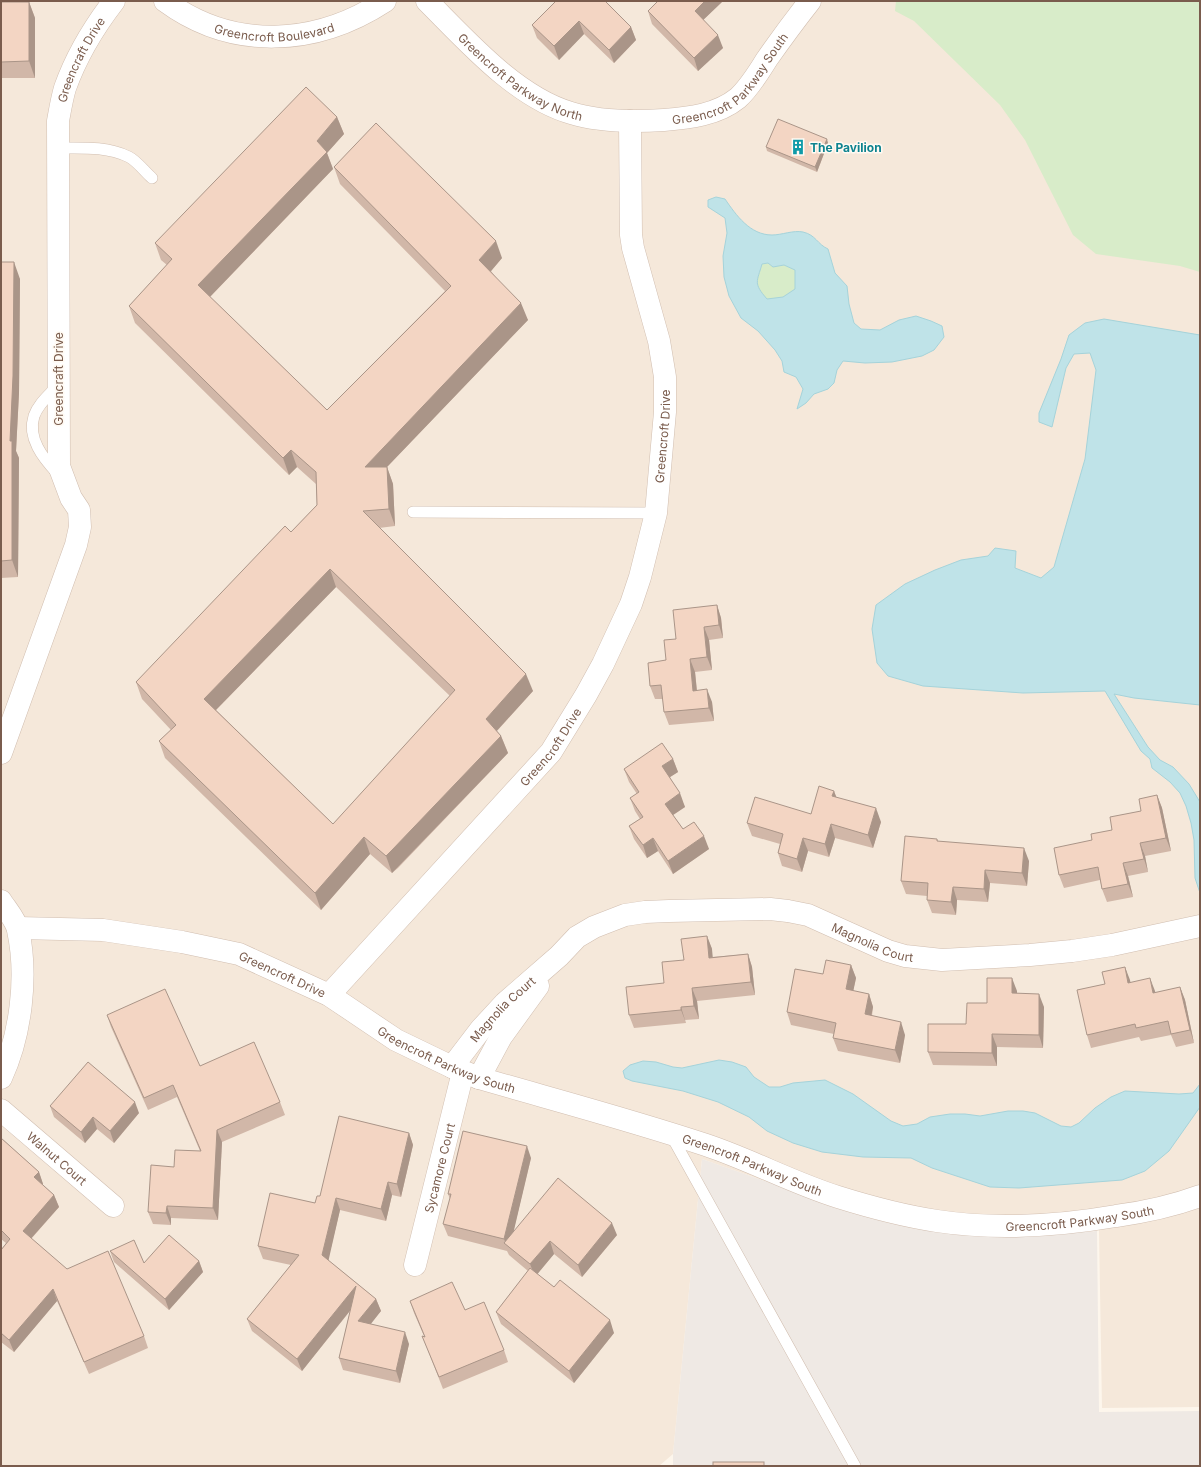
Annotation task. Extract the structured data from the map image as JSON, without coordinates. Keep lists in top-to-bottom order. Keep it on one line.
{"streets":{"street":["Greencroft Boulevard","Greencraft Drive","Greencroft Parkway North","Greencroft Parkway South","Greencroft Drive","Magnolia Court","Walnut Court","Sycamore Court"]},"crossings":[["Greencroft Parkway North","Greencroft Parkway South"],["Greencroft Parkway North","Greencroft Drive"],["Greencroft Parkway South","Greencroft Drive"],["Greencroft Parkway South","Magnolia Court"],["Greencroft Parkway South","Sycamore Court"],["Magnolia Court","Sycamore Court"]],"places":{"building":["The Pavilion"]}}
